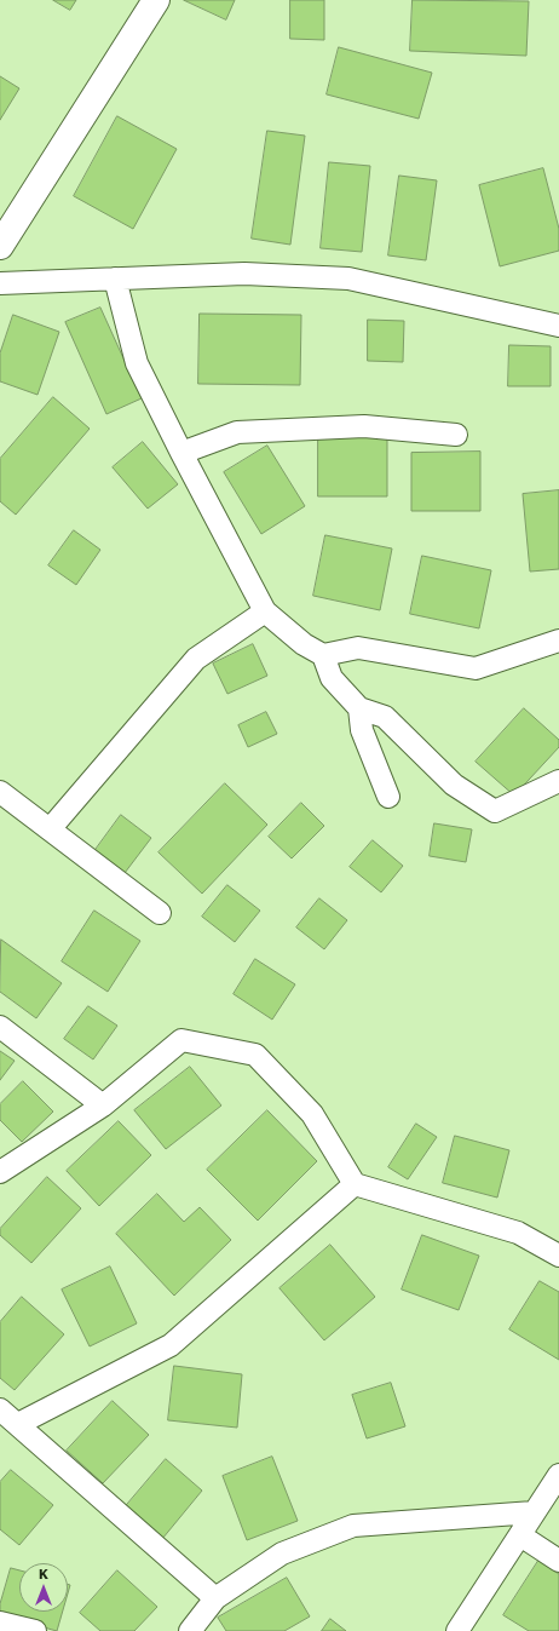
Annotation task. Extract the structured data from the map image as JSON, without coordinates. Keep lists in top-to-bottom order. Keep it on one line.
{"north":"top"}
